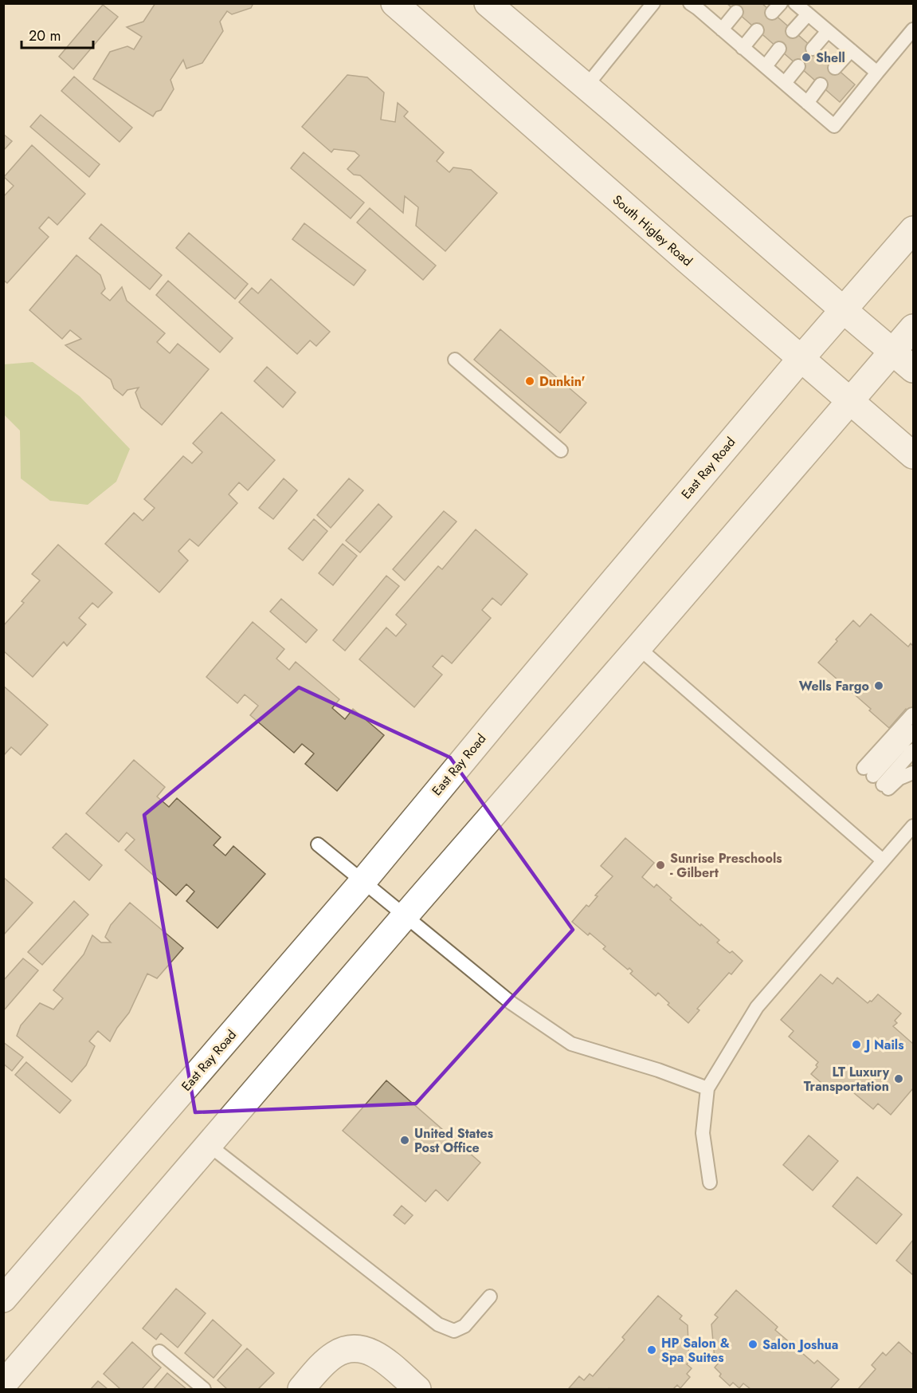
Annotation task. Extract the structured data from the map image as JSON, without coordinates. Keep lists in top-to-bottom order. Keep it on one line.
{"streets":{"main road":["South Higley Road","East Ray Road"]},"crossings":[["South Higley Road","East Ray Road"]],"places":["Shell","Dunkin'","Wells Fargo","Sunrise Preschools - Gilbert","J Nails","LT Luxury Transportation","United States Post Office","Salon Joshua","HP Salon & Spa Suites"],"scale_bar":"20 m"}
